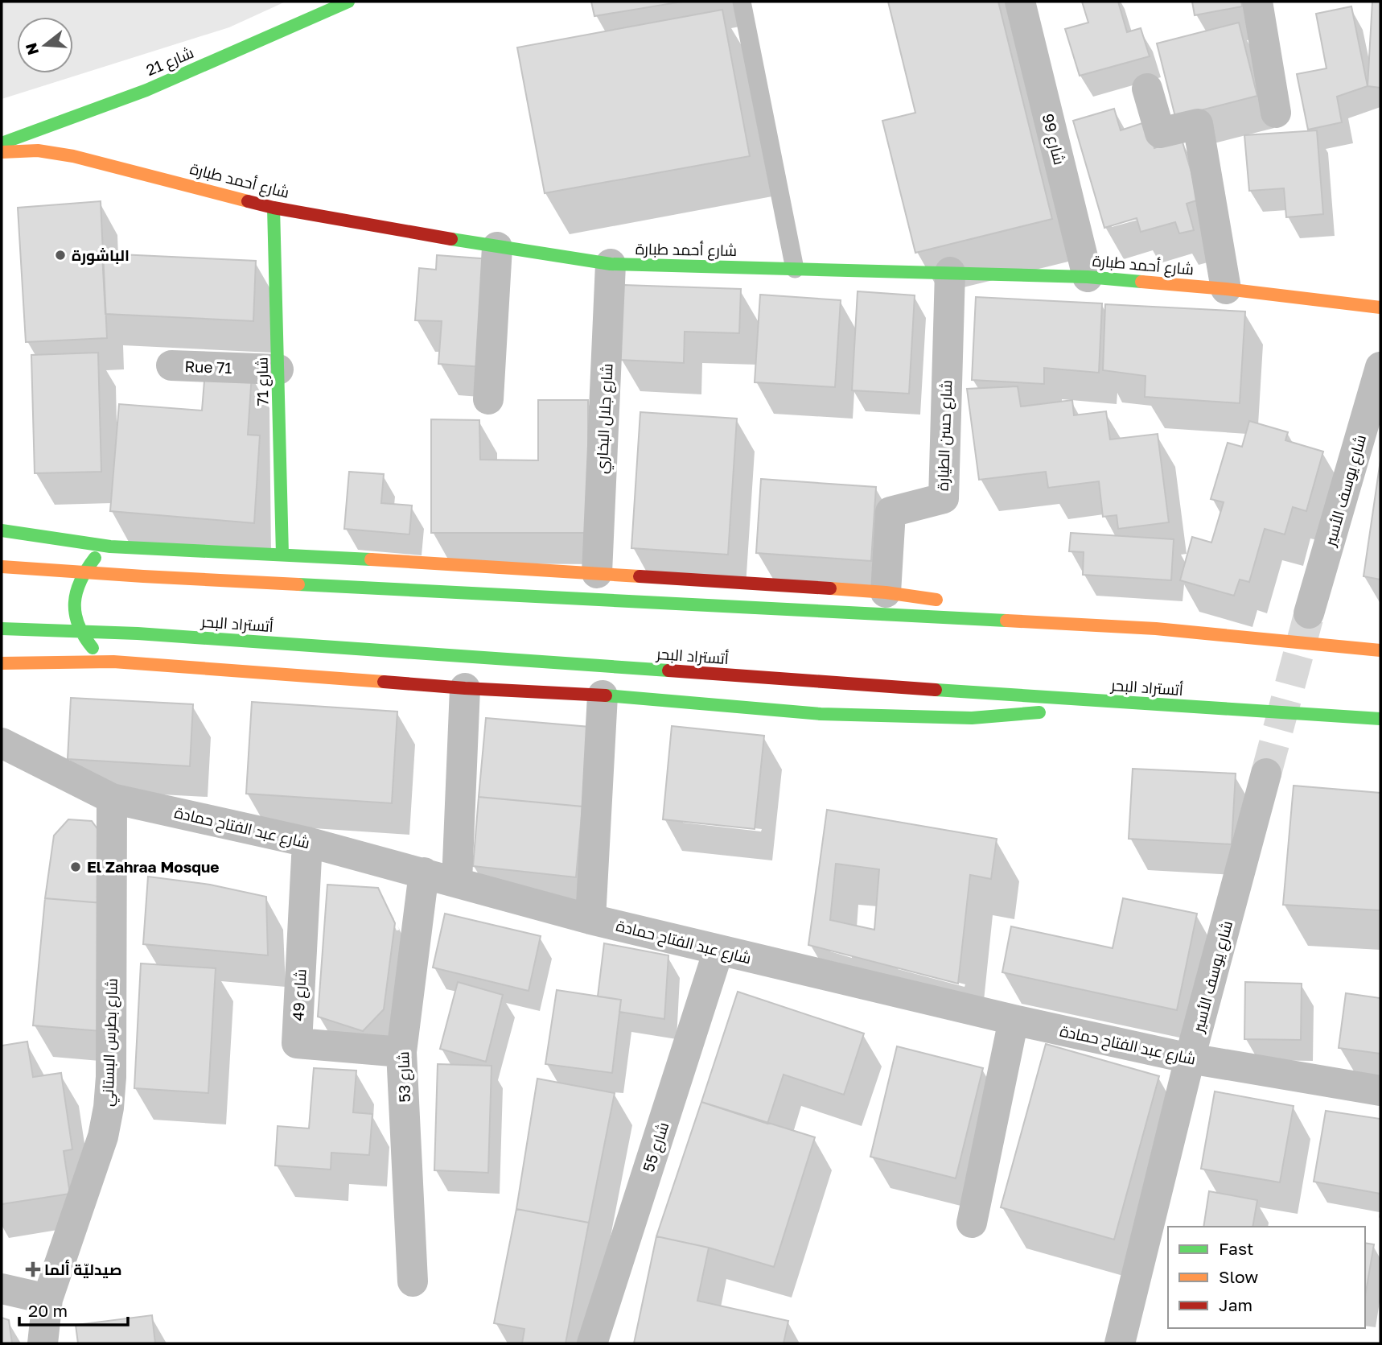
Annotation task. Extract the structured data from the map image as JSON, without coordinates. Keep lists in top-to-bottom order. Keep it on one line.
{"streets":{"main road":["شارع 21","شارع أحمد طبارة","شارع 71","أتستراد البحر"],"street":["شارع 99","Rue 71","شارع جلال البخاري","شارع حسن الطيارة","شارع يوسف الأسير","شارع عبد الفتاح حمادة","شارع 49","شارع بطرس البستاني","شارع 53","شارع 55"]},"crossings":[["شارع 99","شارع أحمد طبارة"],["شارع أحمد طبارة","شارع 71"],["شارع أحمد طبارة","شارع جلال البخاري"],["شارع أحمد طبارة","شارع حسن الطيارة"],["Rue 71","شارع 71"],["شارع يوسف الأسير","شارع عبد الفتاح حمادة"],["شارع عبد الفتاح حمادة","شارع 49"],["شارع عبد الفتاح حمادة","شارع بطرس البستاني"],["شارع عبد الفتاح حمادة","شارع 53"],["شارع عبد الفتاح حمادة","شارع 55"],["شارع 49","شارع 53"]],"places":{"other":["الباشورة","El Zahraa Mosque"],"health":["صيدليّة ألما"]},"legend":["Fast","Slow","Jam"],"scale_bar":"20 m","north":"left"}
